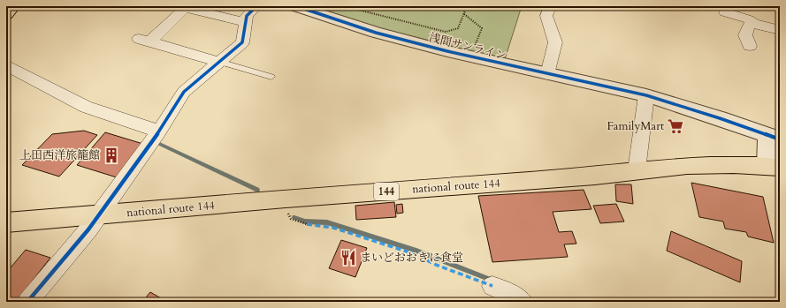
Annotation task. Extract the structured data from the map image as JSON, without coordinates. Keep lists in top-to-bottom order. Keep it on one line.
{"streets":{"highway":["national route 144","144"],"street":["浅間サンライン"]},"places":{"supermarket":["FamilyMart"],"building":["上田西洋旅籠館"],"restaurant":["まいどおおきに食堂"]}}
